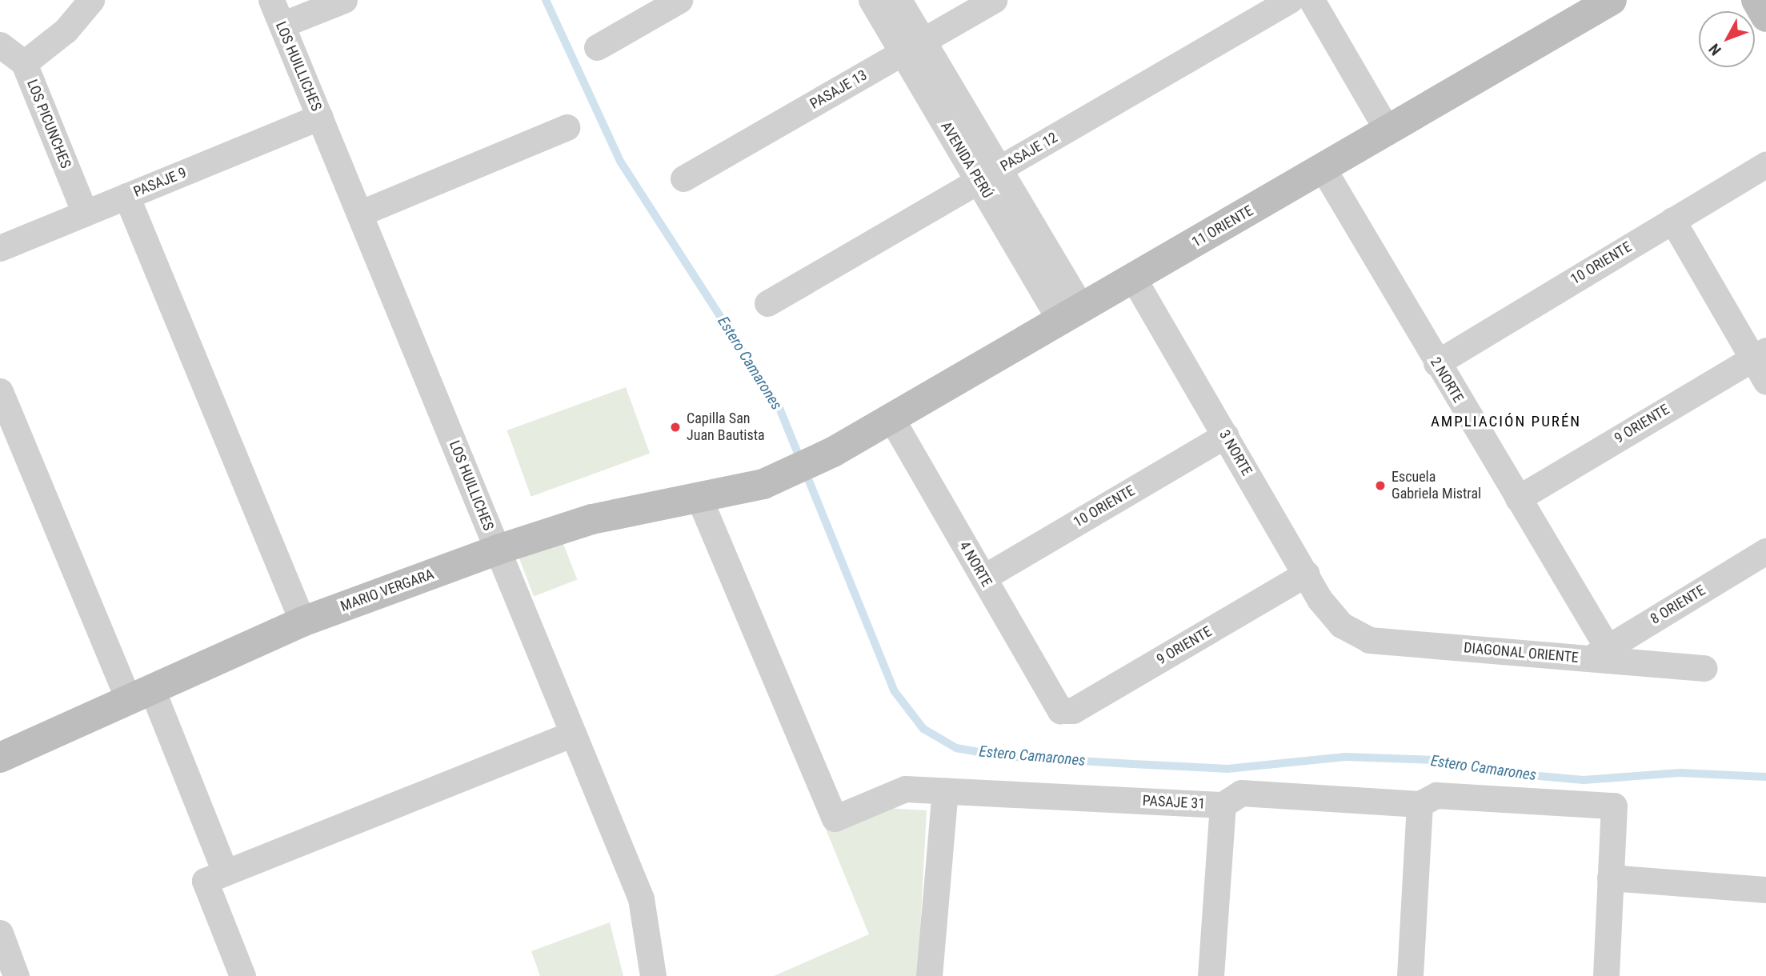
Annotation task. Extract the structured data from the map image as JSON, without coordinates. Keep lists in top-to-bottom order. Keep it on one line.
{"streets":{"street":["LOS HUILLICHES","PASAJE 13","LOS PICUNCHES","PASAJE 12","AVENIDA PERÚ","PASAJE 9","11 ORIENTE","10 ORIENTE","2 NORTE","9 ORIENTE","3 NORTE","4 NORTE","MARIO VERGARA","8 ORIENTE","DIAGONAL ORIENTE","PASAJE 31"]},"crossings":[["LOS HUILLICHES","PASAJE 9"],["LOS HUILLICHES","MARIO VERGARA"],["PASAJE 13","AVENIDA PERÚ"],["LOS PICUNCHES","PASAJE 9"],["PASAJE 12","AVENIDA PERÚ"],["AVENIDA PERÚ","11 ORIENTE"],["11 ORIENTE","2 NORTE"],["11 ORIENTE","3 NORTE"],["11 ORIENTE","4 NORTE"],["11 ORIENTE","MARIO VERGARA"],["10 ORIENTE","2 NORTE"],["10 ORIENTE","3 NORTE"],["10 ORIENTE","4 NORTE"],["2 NORTE","9 ORIENTE"],["2 NORTE","8 ORIENTE"],["2 NORTE","DIAGONAL ORIENTE"],["9 ORIENTE","3 NORTE"],["9 ORIENTE","4 NORTE"],["3 NORTE","DIAGONAL ORIENTE"],["MARIO VERGARA","PASAJE 31"],["8 ORIENTE","DIAGONAL ORIENTE"]],"districts":["AMPLIACIÓN PURÉN"],"water":["Estero Camarones"],"places":["Capilla San Juan Bautista","Escuela Gabriela Mistral"],"north":"bottom left"}
